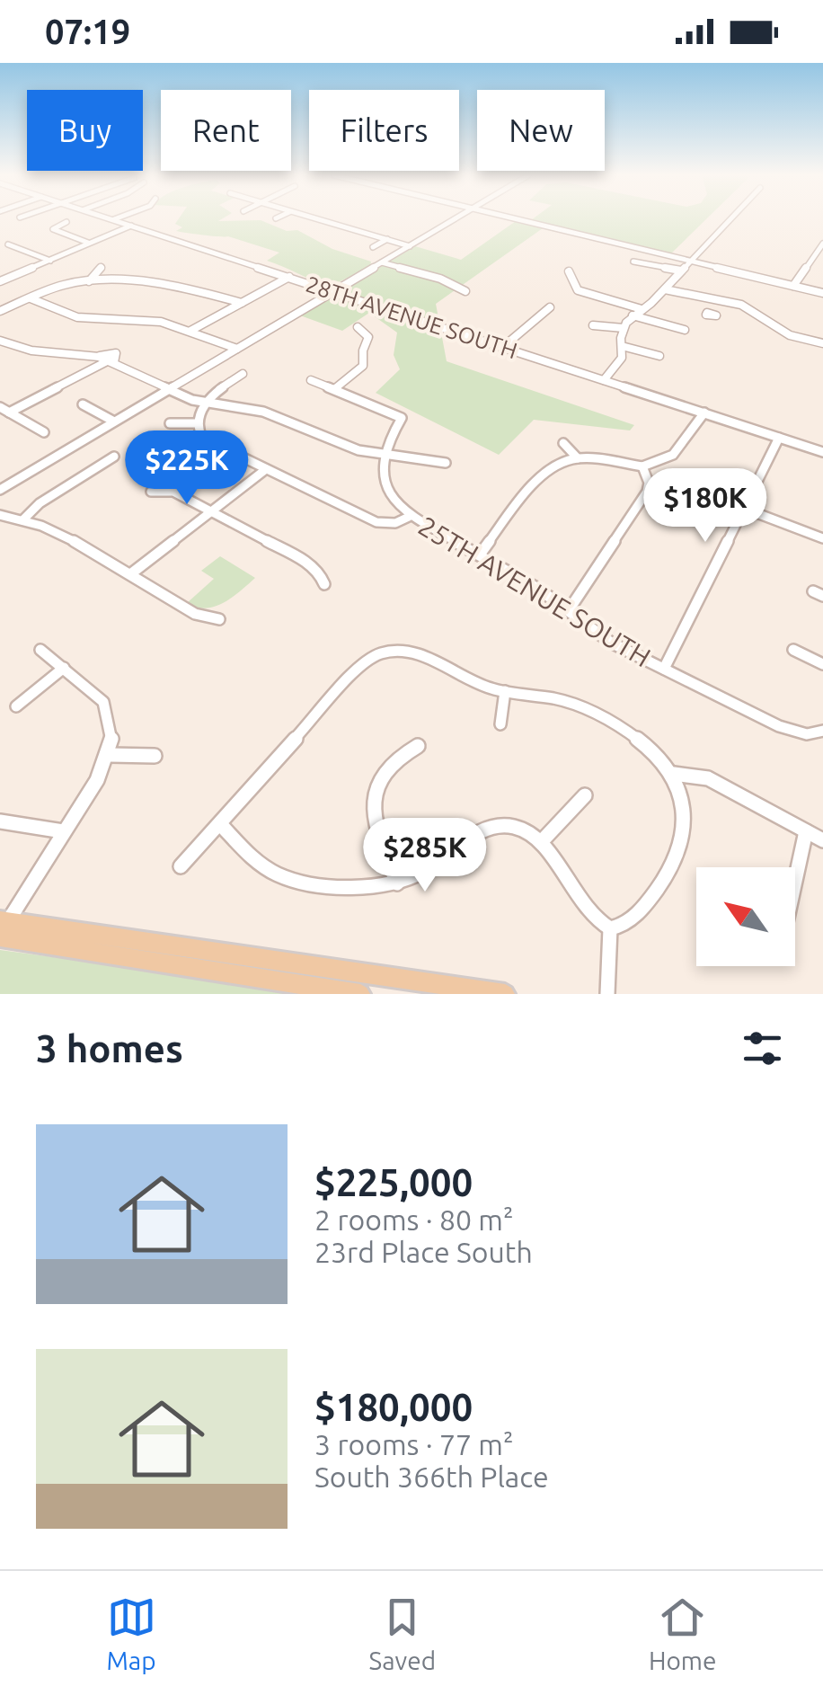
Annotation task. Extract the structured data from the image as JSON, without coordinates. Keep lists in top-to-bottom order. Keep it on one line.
{"streets":{"street":["28TH AVENUE SOUTH","25TH AVENUE SOUTH"]},"north":"top left","page":{"status":"07:19","chip":["Buy","Rent","Filters","New"],"price":["$225K","$180K","$285K"],"heading":"3 homes","list":[{"name":"$225,000","note":"2 rooms · 80 m² · 23rd Place South"},{"name":"$180,000","note":"3 rooms · 77 m² · South 366th Place"}],"tabs":["Map","Saved","Home"]}}
